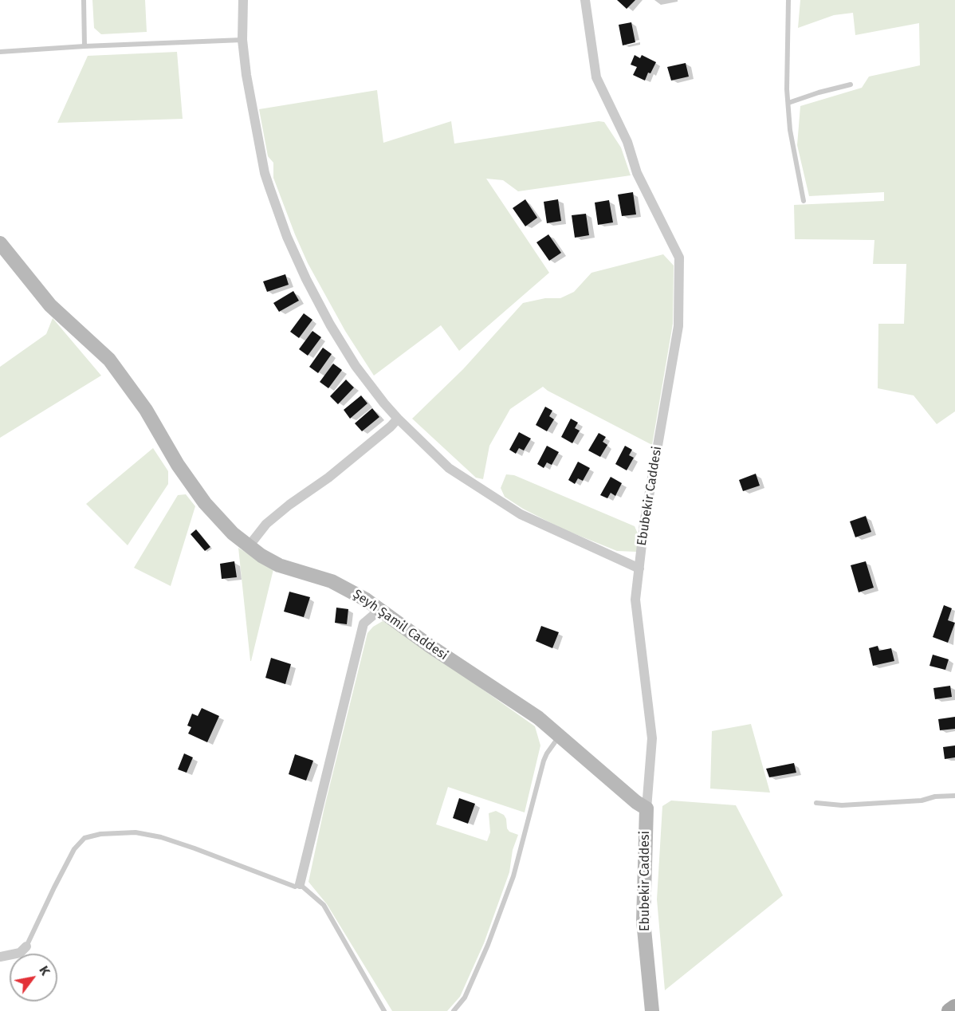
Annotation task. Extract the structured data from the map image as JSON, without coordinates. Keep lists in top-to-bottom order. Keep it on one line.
{"streets":{"street":["Ebubekir Caddesi","Şeyh Şamil Caddesi"]},"crossings":[["Ebubekir Caddesi","Şeyh Şamil Caddesi"]],"north":"top right"}
